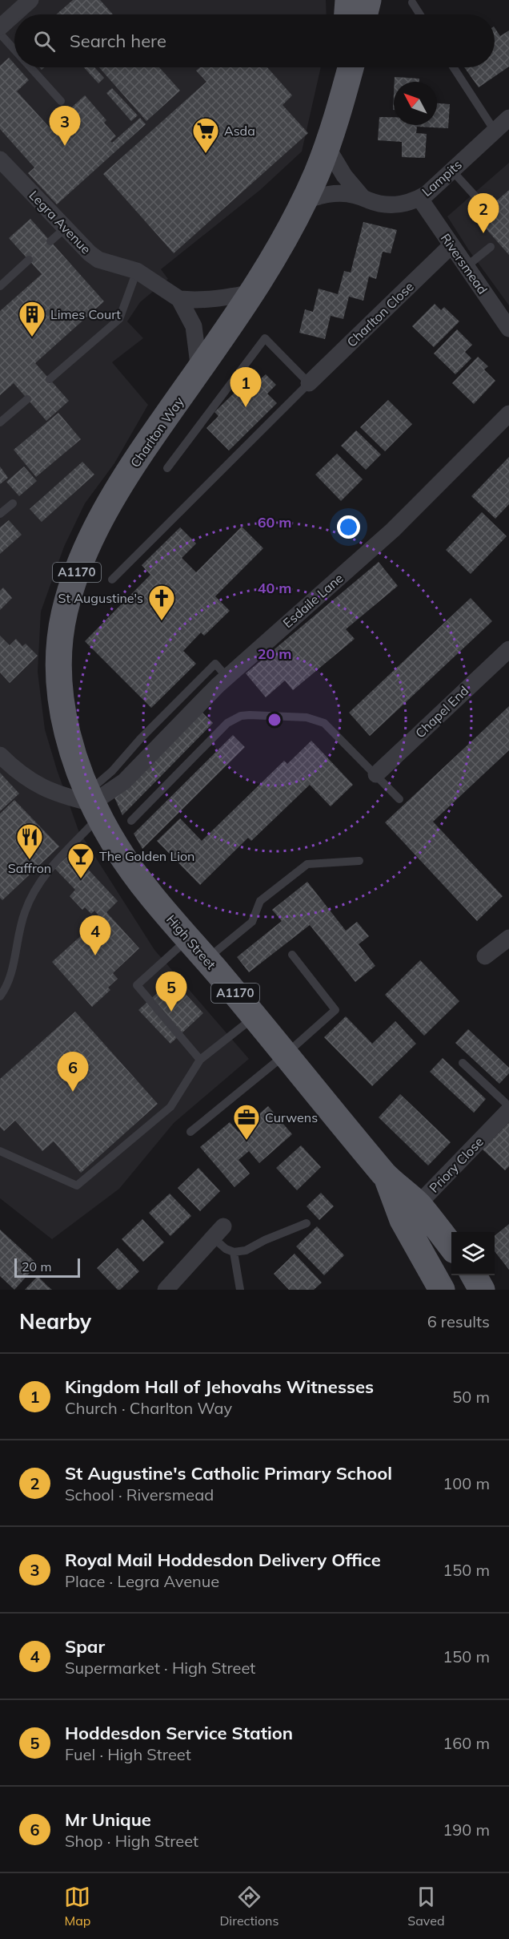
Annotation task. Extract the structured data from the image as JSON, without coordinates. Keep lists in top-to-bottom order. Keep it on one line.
{"streets":{"main road":["Charlton Way","A1170","High Street"],"street":["Lampits","Legra Avenue","Riversmead","Charlton Close","Esdaile Lane","Chapel End","Priory Close"]},"crossings":[["Lampits","Riversmead"],["Lampits","Charlton Way"],["Legra Avenue","Charlton Way"],["Riversmead","Charlton Close"],["Charlton Way","Esdaile Lane"],["Charlton Way","High Street"],["Esdaile Lane","High Street"],["High Street","Priory Close"]],"places":{"supermarket":["Asda"],"building":["Limes Court"],"church":["St Augustine's"],"restaurant":["Saffron"],"bar":["The Golden Lion"],"office":["Curwens"]},"scale_bar":"20 m","north":"top left","page":{"search":"Search here","pins":["3","2","1","4","5","6"],"scale":"20 m","heading":["Nearby","6 results"],"list":[{"mark":"1","name":"Kingdom Hall of Jehovahs Witnesses","note":"Church · Charlton Way","value":"50 m"},{"mark":"2","name":"St Augustine's Catholic Primary School","note":"School · Riversmead","value":"100 m"},{"mark":"3","name":"Royal Mail Hoddesdon Delivery Office","note":"Place · Legra Avenue","value":"150 m"},{"mark":"4","name":"Spar","note":"Supermarket · High Street","value":"150 m"},{"mark":"5","name":"Hoddesdon Service Station","note":"Fuel · High Street","value":"160 m"},{"mark":"6","name":"Mr Unique","note":"Shop · High Street","value":"190 m"}],"nav":["Map","Directions","Saved"]},"rings":["60 m","40 m","20 m"]}
